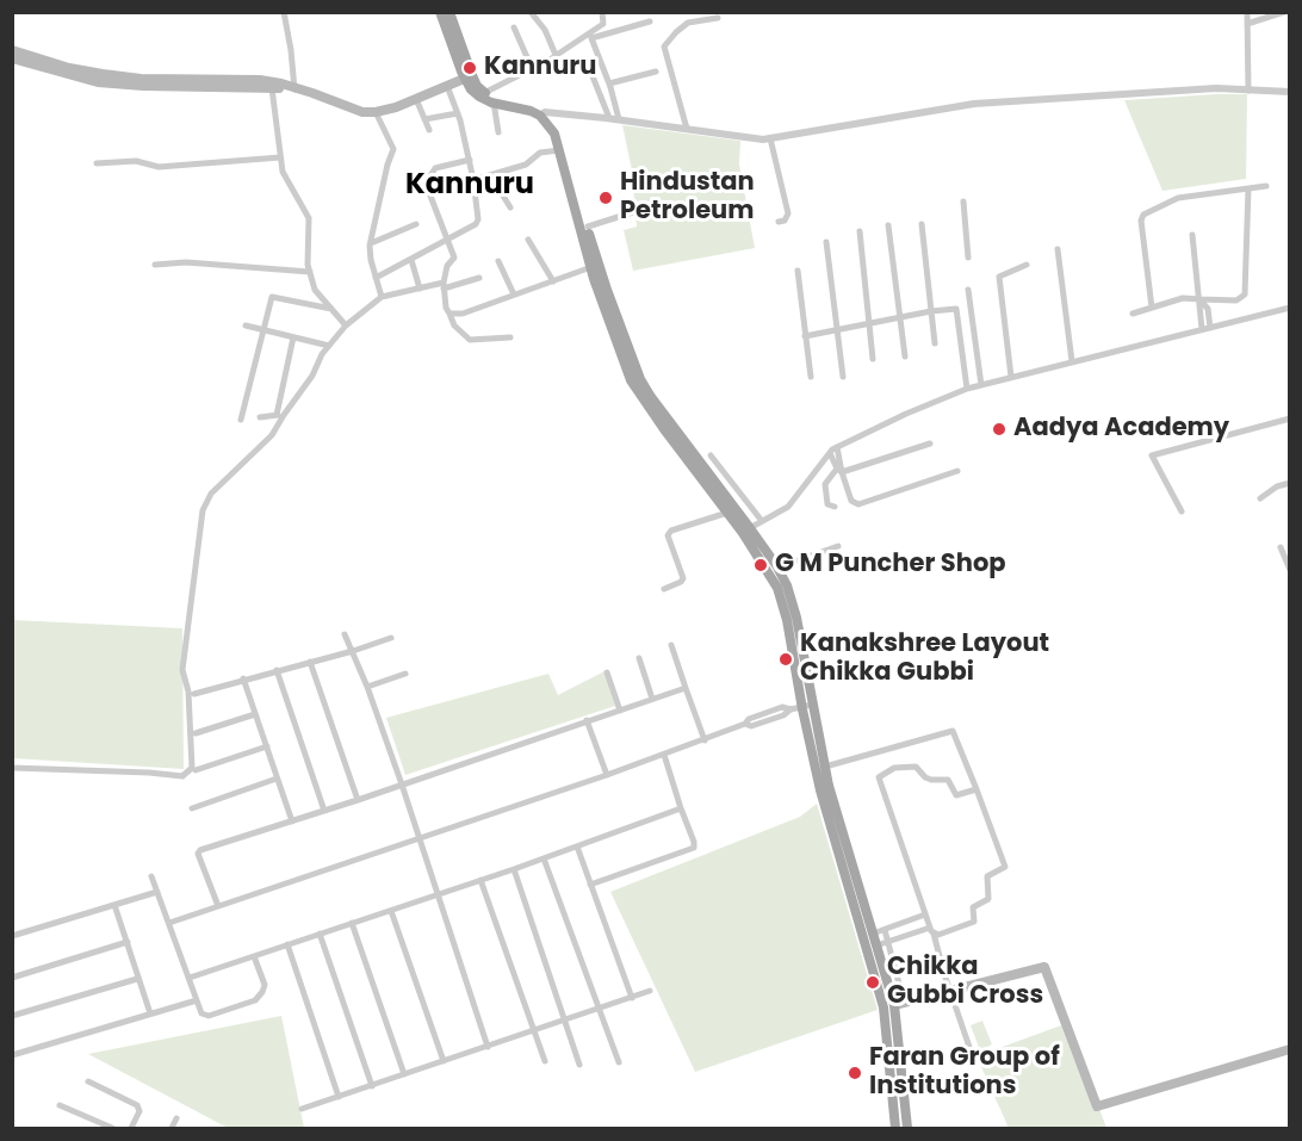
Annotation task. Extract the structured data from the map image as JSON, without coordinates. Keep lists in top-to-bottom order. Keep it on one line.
{"districts":["Kannuru"],"places":["Kannuru","Hindustan Petroleum","Aadya Academy","G M Puncher Shop","Kanakshree Layout Chikka Gubbi","Chikka Gubbi Cross","Faran Group of Institutions"]}
